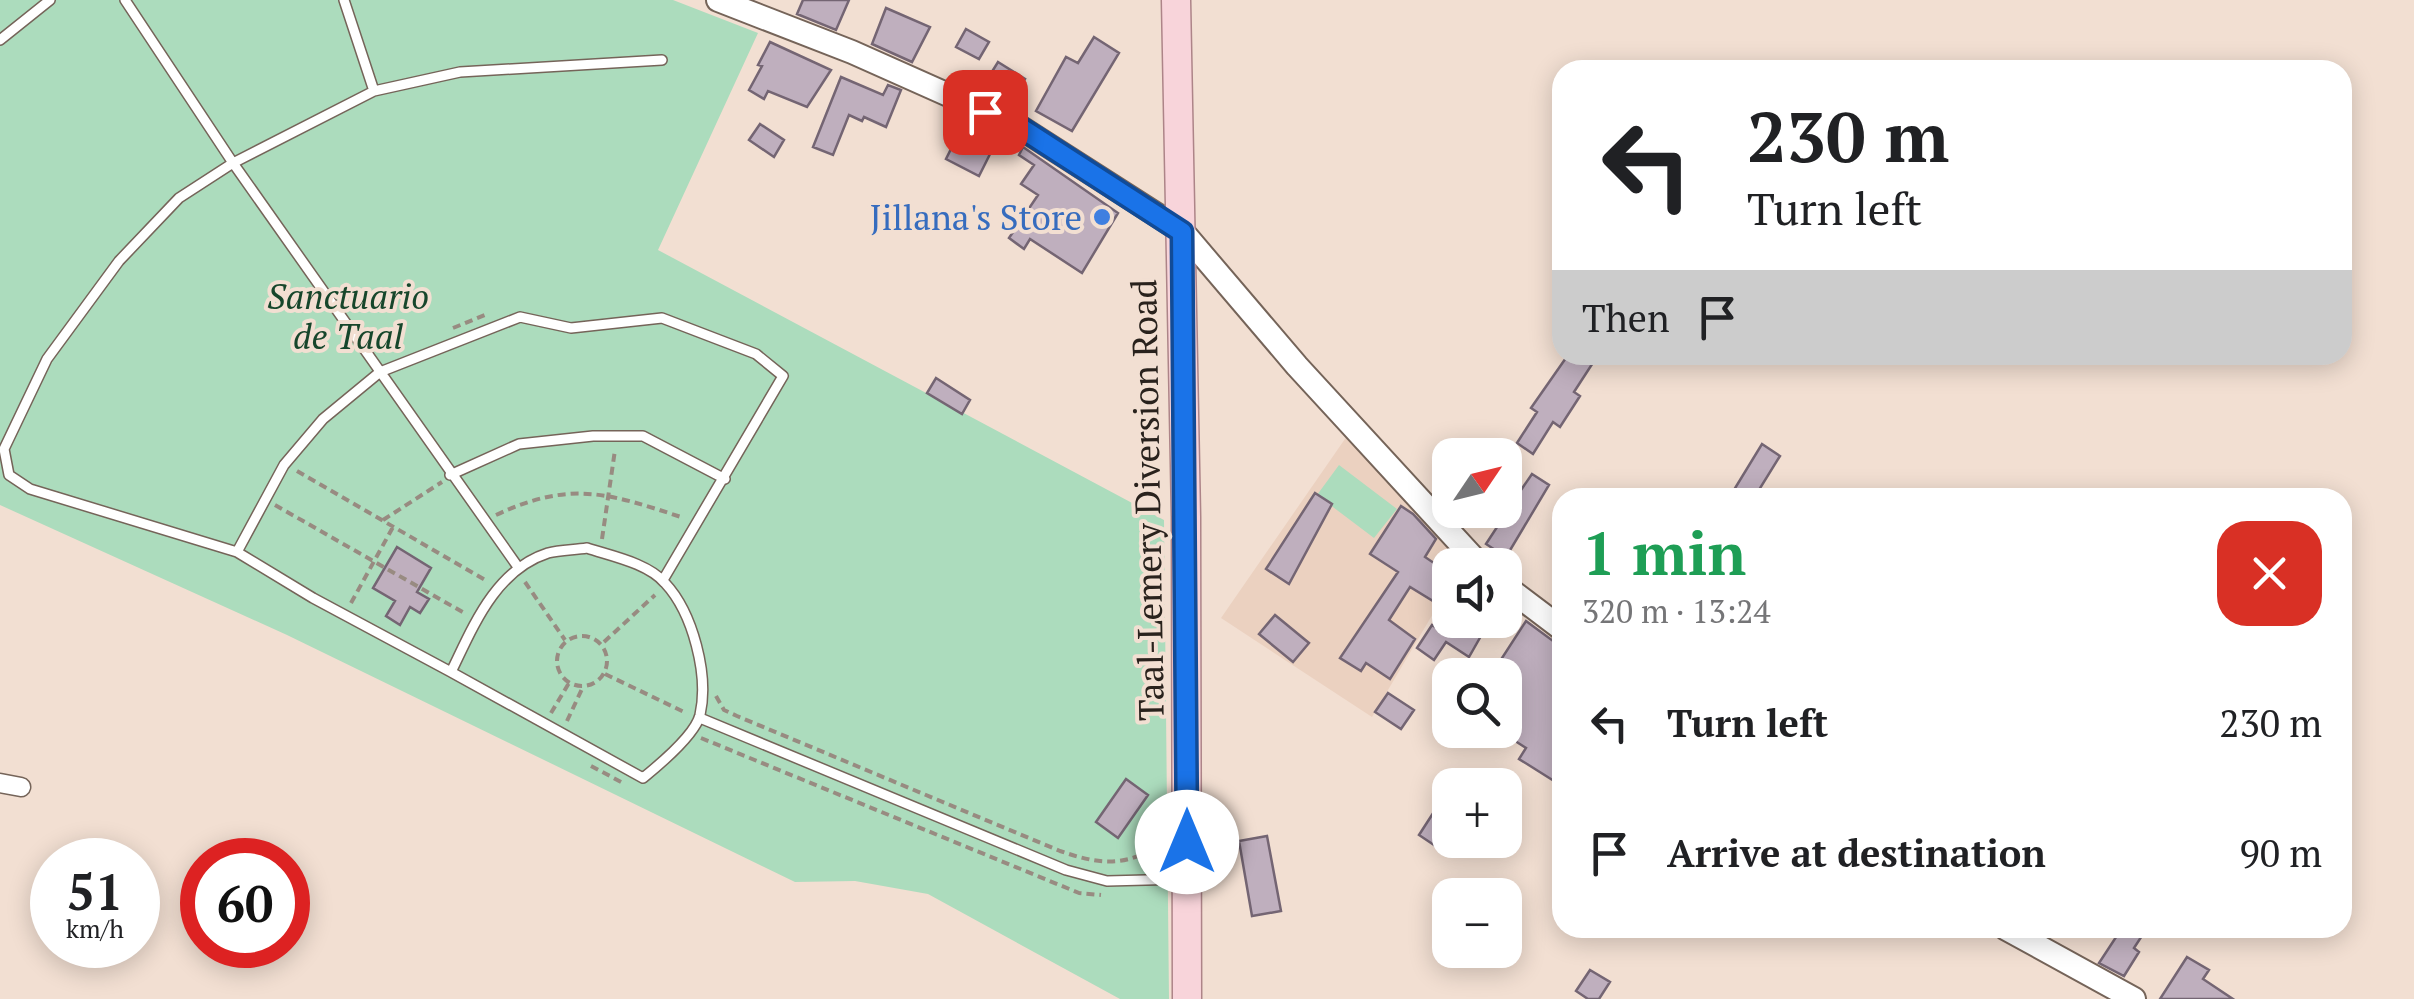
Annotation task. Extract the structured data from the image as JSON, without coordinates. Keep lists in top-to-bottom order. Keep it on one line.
{"streets":{"main road":["Taal-Lemery Diversion Road"]},"parks":["Sanctuario de Taal"],"places":["Jillana's Store"],"north":"top right","page":{"turn":["230 m","Turn left"],"then":"Then","map_buttons":["+","−"],"heading":["1 min","320 m · 13:24"],"list":[{"name":"Turn left","value":"230 m"},{"name":"Arrive at destination","value":"90 m"}],"speed":"51 km/h","limit":"60"}}
